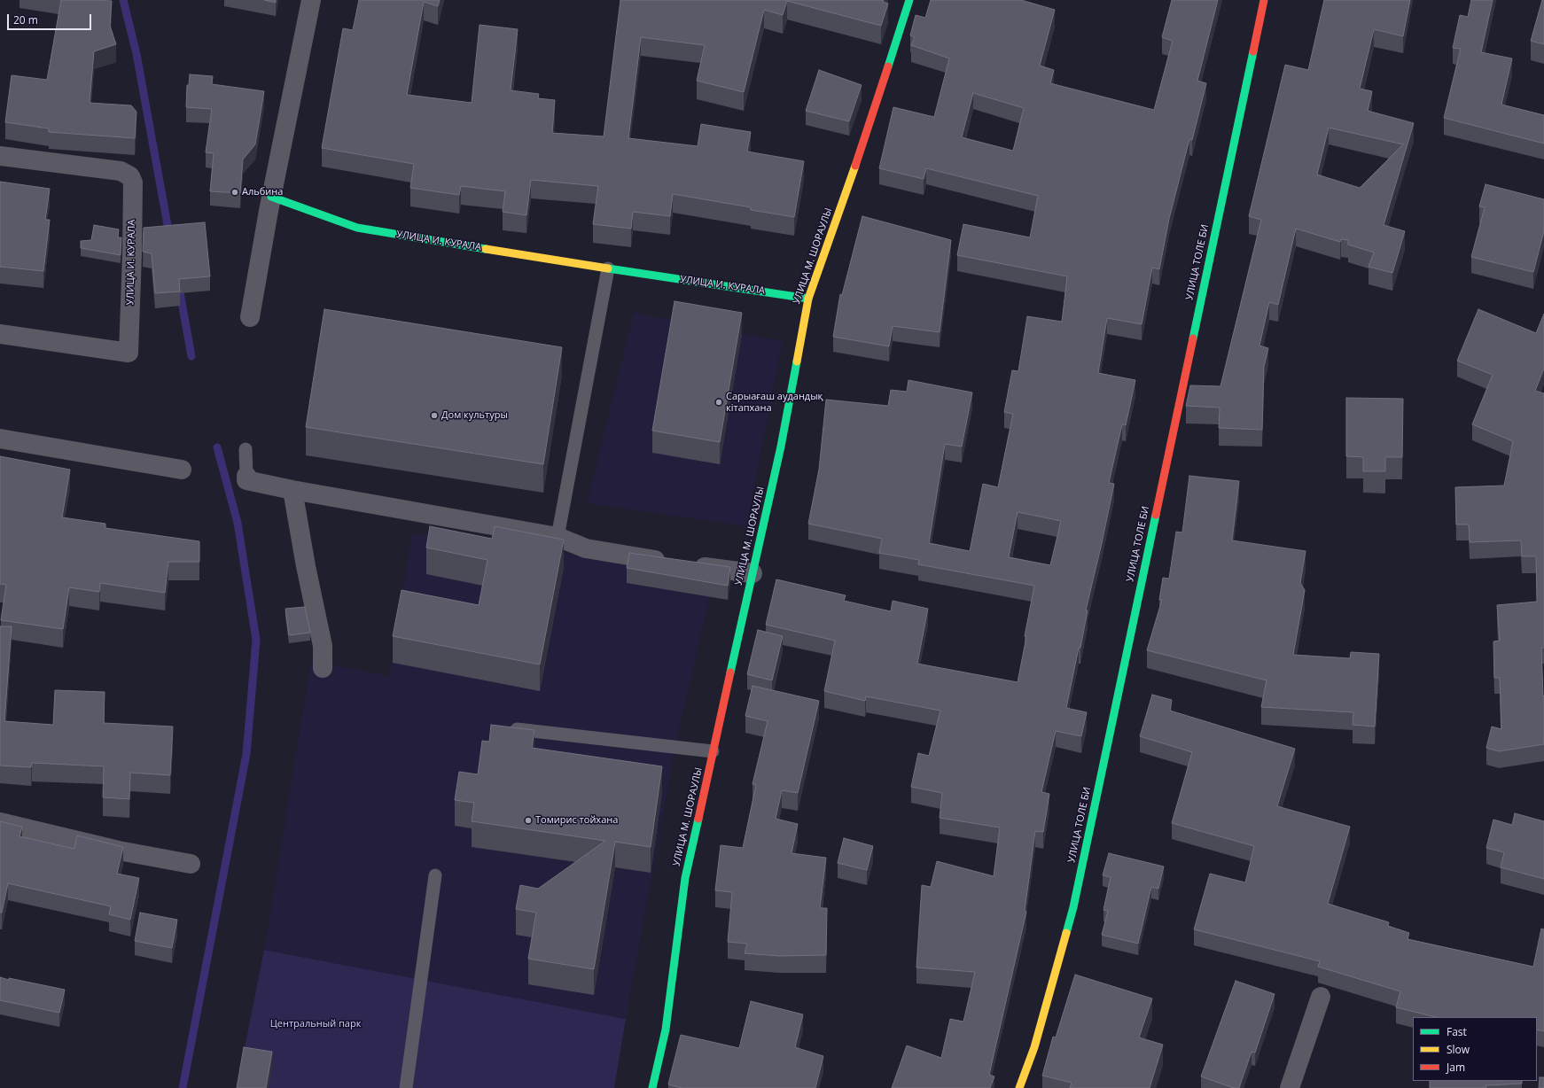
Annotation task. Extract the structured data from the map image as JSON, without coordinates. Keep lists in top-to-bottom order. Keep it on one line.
{"streets":{"street":["УЛИЦА И. КУРАЛА","УЛИЦА М. ШОРАУЛЫ","УЛИЦА ТОЛЕ БИ"]},"crossings":[["УЛИЦА И. КУРАЛА","УЛИЦА М. ШОРАУЛЫ"]],"parks":["Центральный парк"],"places":["Альбина","Сарыағаш аудандық кітапхана","Дом культуры","Томирис тойхана"],"legend":["Fast","Slow","Jam"],"scale_bar":"20 m"}
